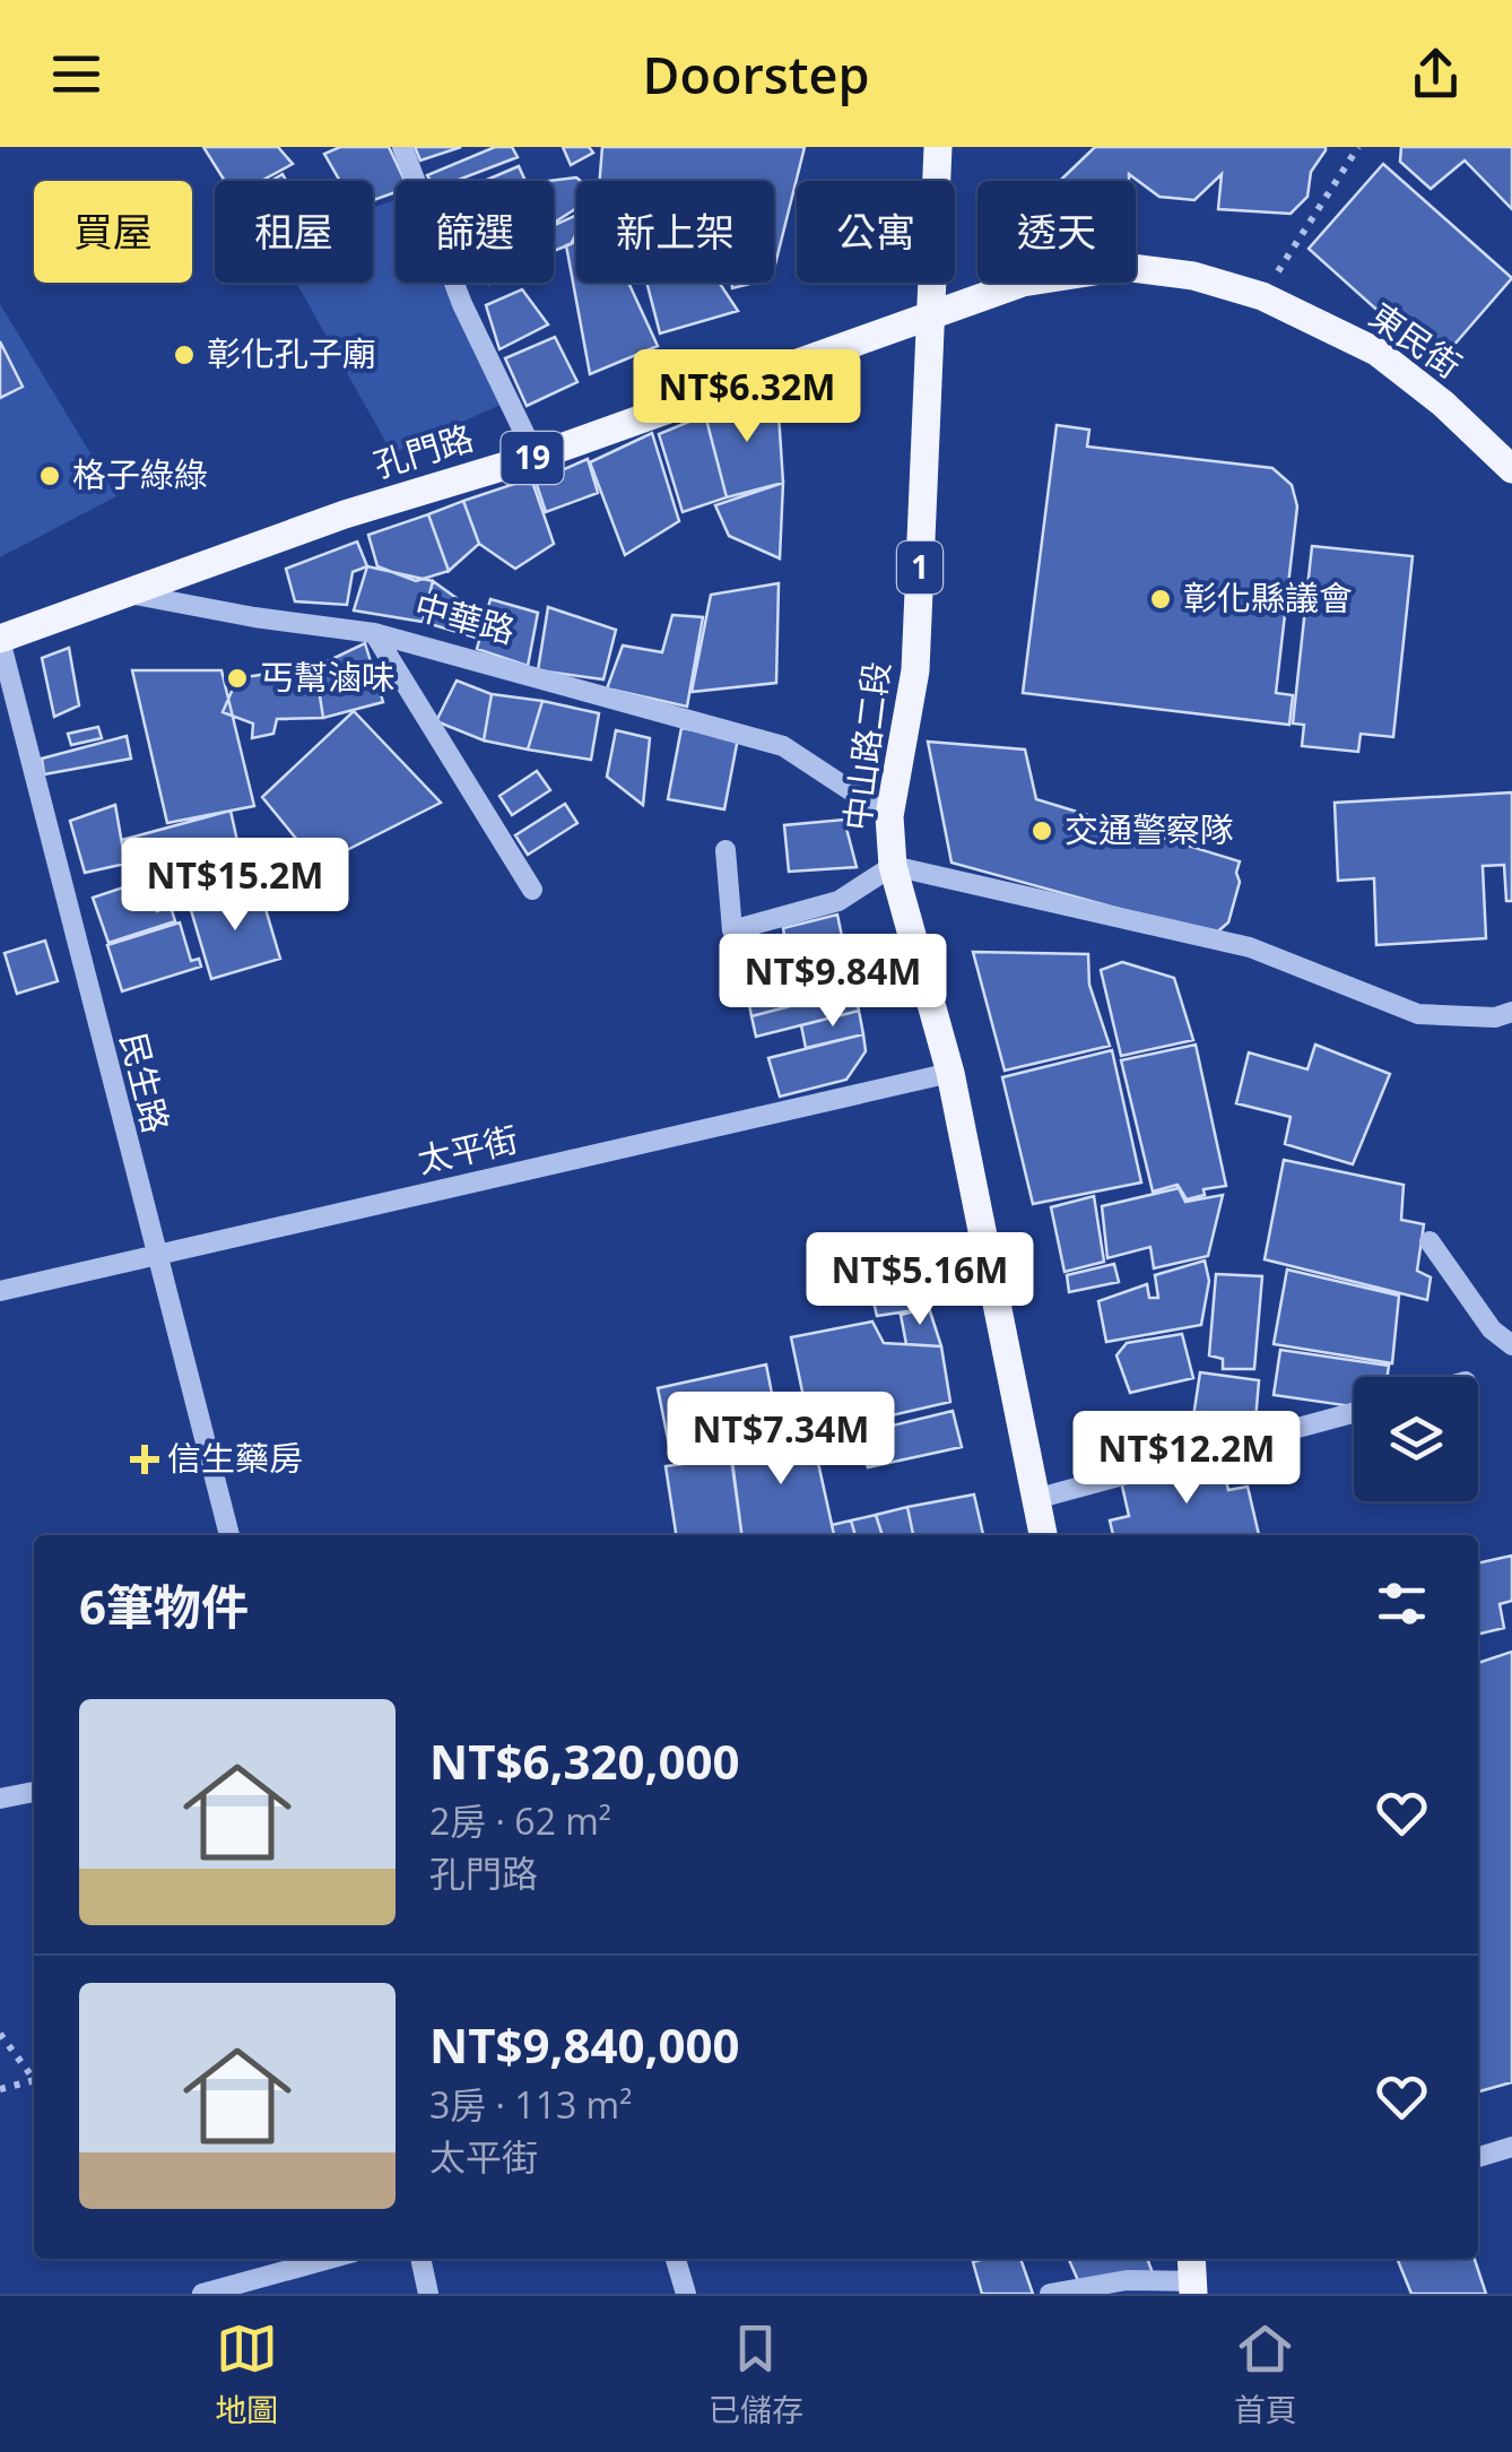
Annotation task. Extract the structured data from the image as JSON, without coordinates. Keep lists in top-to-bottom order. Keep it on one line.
{"streets":{"main road":["東民街","孔門路","19","1","中山路二段"],"street":["中華路","民生路","太平街"]},"crossings":[["東民街","孔門路"],["東民街","中山路二段"],["孔門路","19"],["孔門路","中華路"],["孔門路","中山路二段"],["19","中華路"],["19","民生路"],["中華路","中山路二段"],["中山路二段","太平街"],["民生路","太平街"]],"places":{"other":["彰化孔子廟","格子綠綠","彰化縣議會","丐幫滷味","交通警察隊"],"health":["信生藥房"]},"page":{"header":"Doorstep","chip":["買屋","租屋","篩選","新上架","公寓","透天"],"price":["NT$6.32M","NT$15.2M","NT$9.84M","NT$5.16M","NT$7.34M","NT$12.2M"],"heading":"6筆物件","list":[{"name":"NT$6,320,000","note":"2房 · 62 m² · 孔門路"},{"name":"NT$9,840,000","note":"3房 · 113 m² · 太平街"}],"tabs":["地圖","已儲存","首頁"]}}
